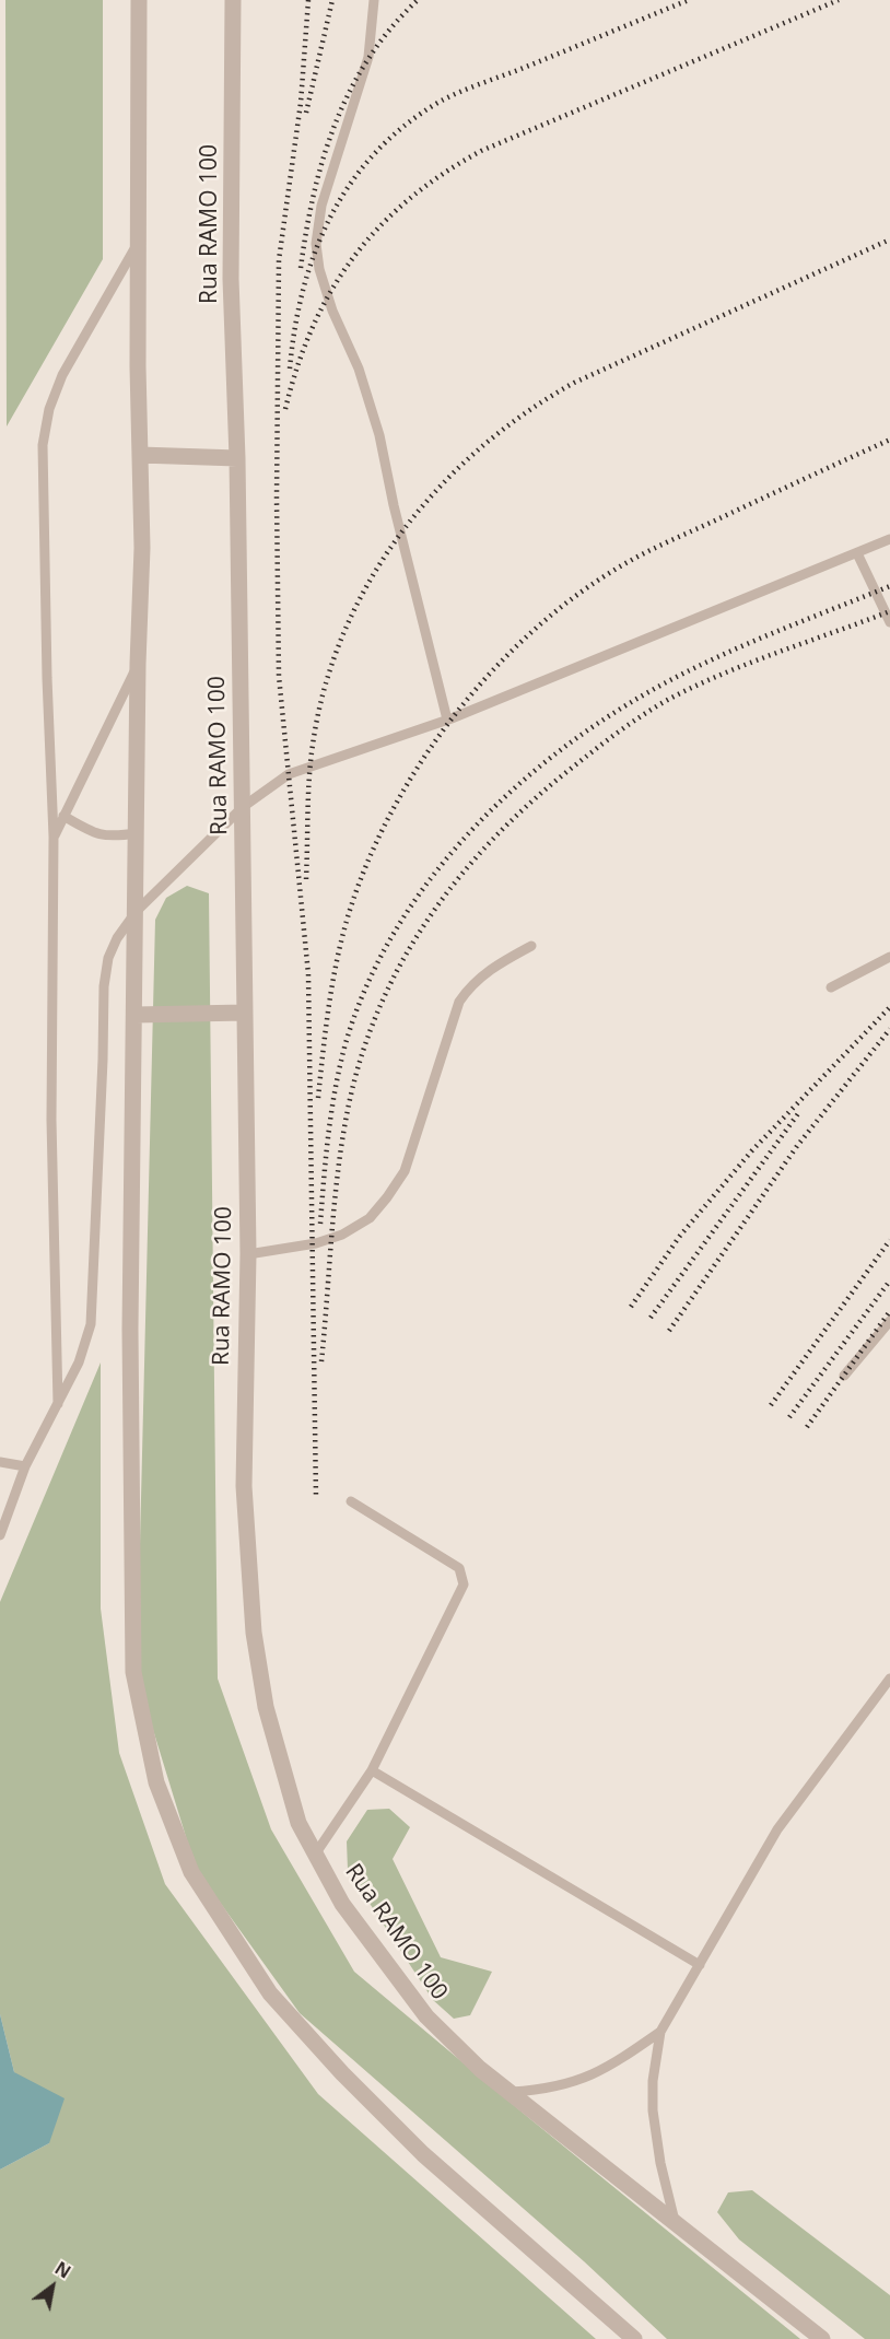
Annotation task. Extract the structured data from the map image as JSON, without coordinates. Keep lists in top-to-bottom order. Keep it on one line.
{"streets":{"street":["Rua RAMO 100"]},"north":"top right"}
